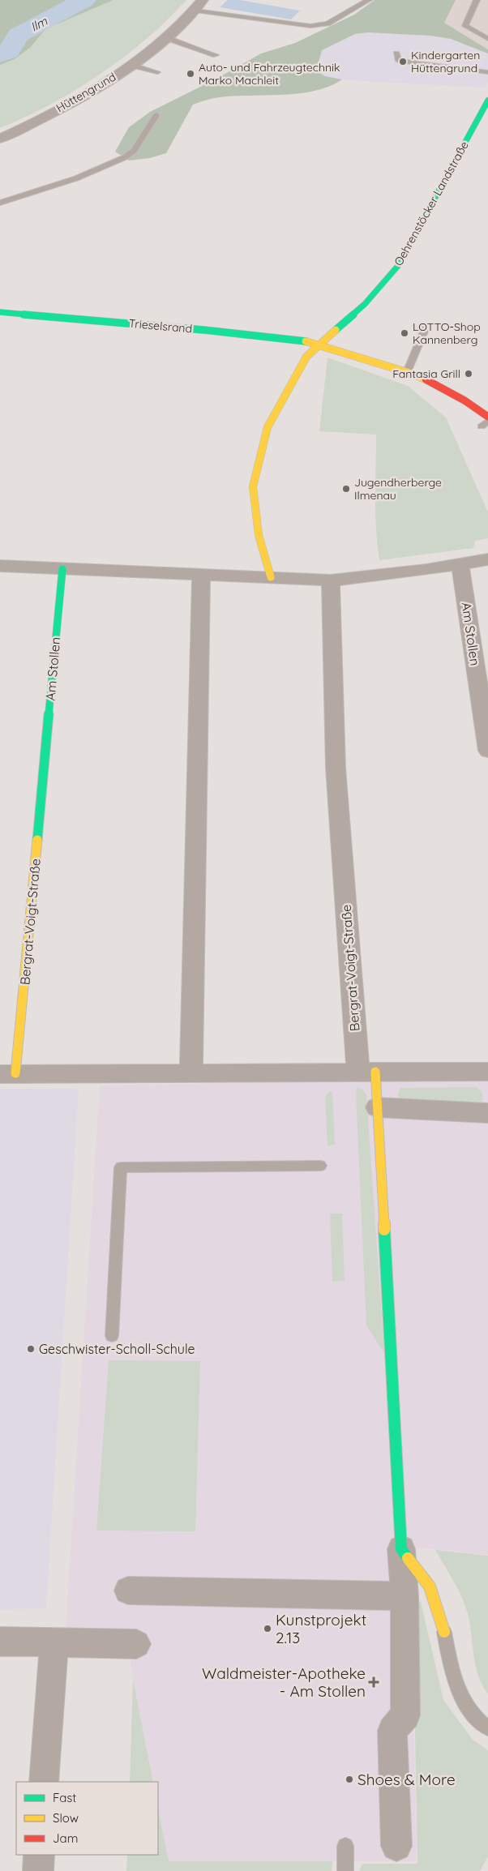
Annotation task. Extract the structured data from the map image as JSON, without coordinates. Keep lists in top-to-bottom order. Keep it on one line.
{"streets":{"street":["Hüttengrund","Oehrenstöcker Landstraße","Trieselsrand","Am Stollen","Bergrat-Voigt-Straße"]},"crossings":[["Oehrenstöcker Landstraße","Trieselsrand"],["Am Stollen","Bergrat-Voigt-Straße"]],"water":["Ilm"],"places":{"other":["Kindergarten Hüttengrund","Auto- und Fahrzeugtechnik Marko Machleit","LOTTO-Shop Kannenberg","Fantasia Grill","Jugendherberge Ilmenau","Geschwister-Scholl-Schule","Kunstprojekt 2.13","Shoes & More"],"health":["Waldmeister-Apotheke - Am Stollen"]},"legend":["Fast","Slow","Jam"]}
